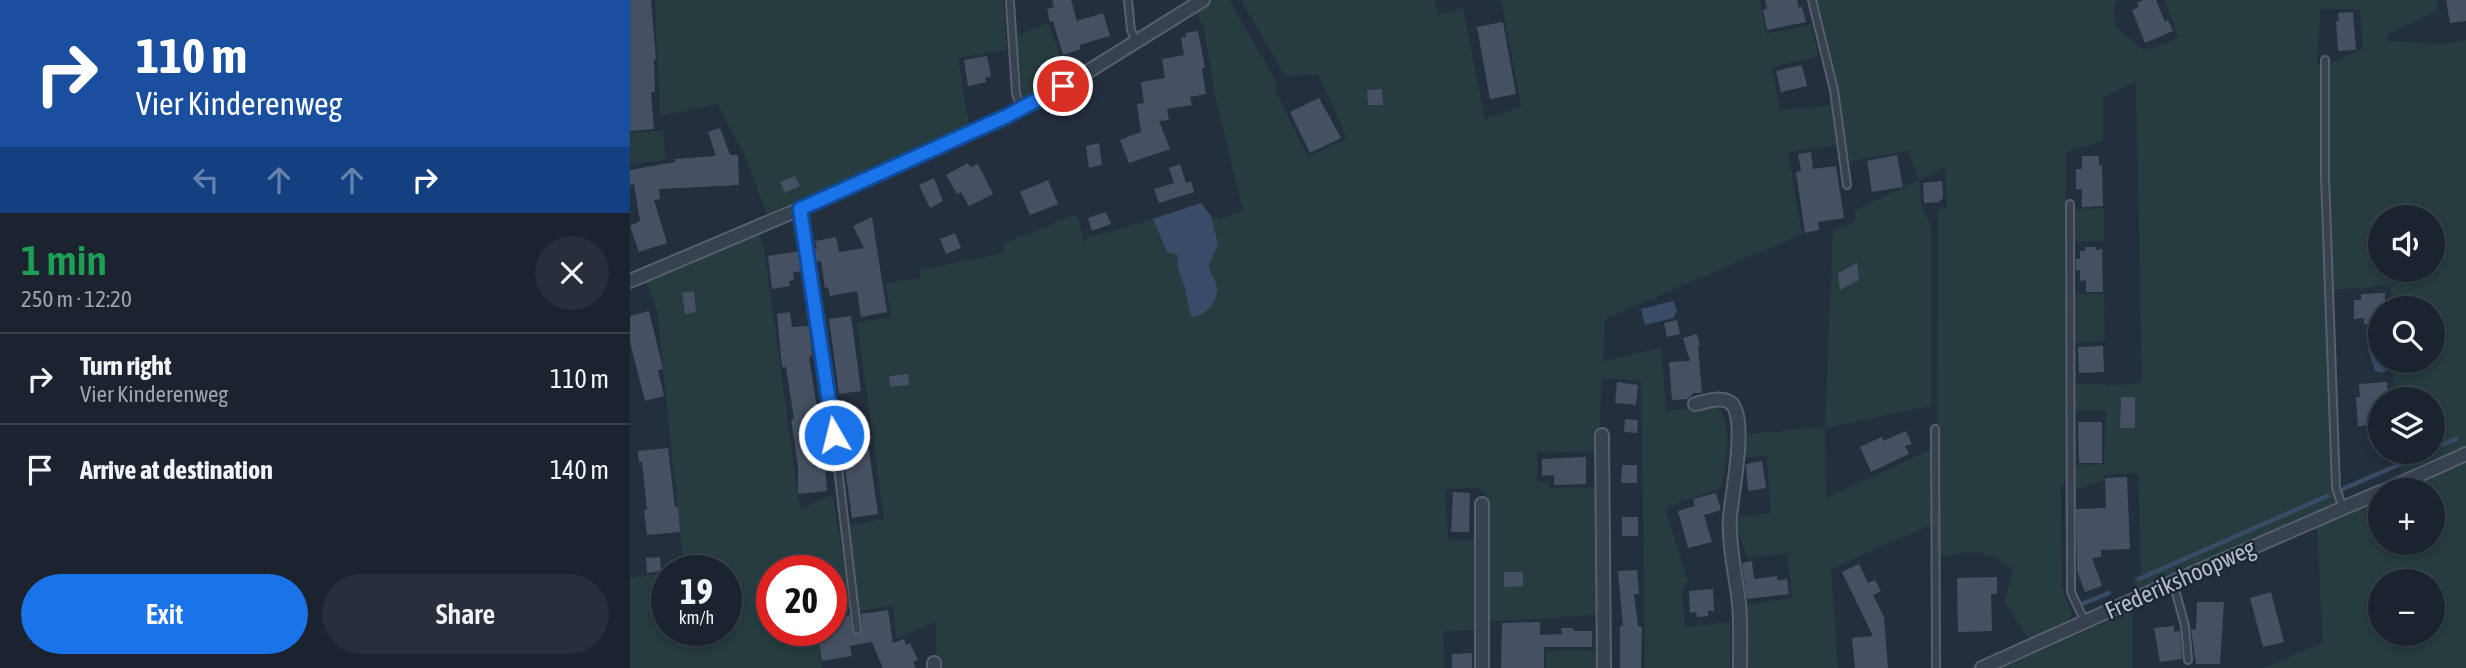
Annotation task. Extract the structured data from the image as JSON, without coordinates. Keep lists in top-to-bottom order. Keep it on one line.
{"streets":{"street":["Frederikshoopweg"]},"page":{"turn":["110 m","Vier Kinderenweg"],"map_buttons":["+","−"],"heading":["1 min","250 m · 12:20"],"list":[{"name":"Turn right","note":"Vier Kinderenweg","value":"110 m"},{"name":"Arrive at destination","value":"140 m"}],"speed":"19 km/h","limit":"20","buttons":["Exit","Share"]}}
